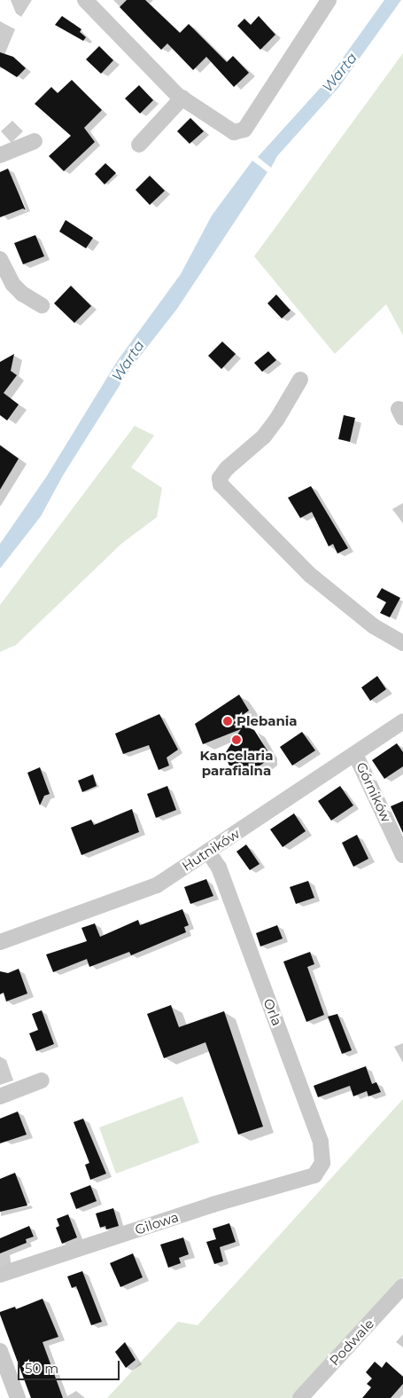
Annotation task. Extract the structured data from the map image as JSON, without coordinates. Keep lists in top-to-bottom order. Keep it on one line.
{"streets":{"street":["Górników","Hutników","Orla","Gilowa","Podwale"]},"crossings":[["Górników","Hutników"],["Hutników","Orla"],["Orla","Gilowa"]],"water":["Warta"],"places":["Plebania","Kancelaria parafialna"],"scale_bar":"50 m"}
